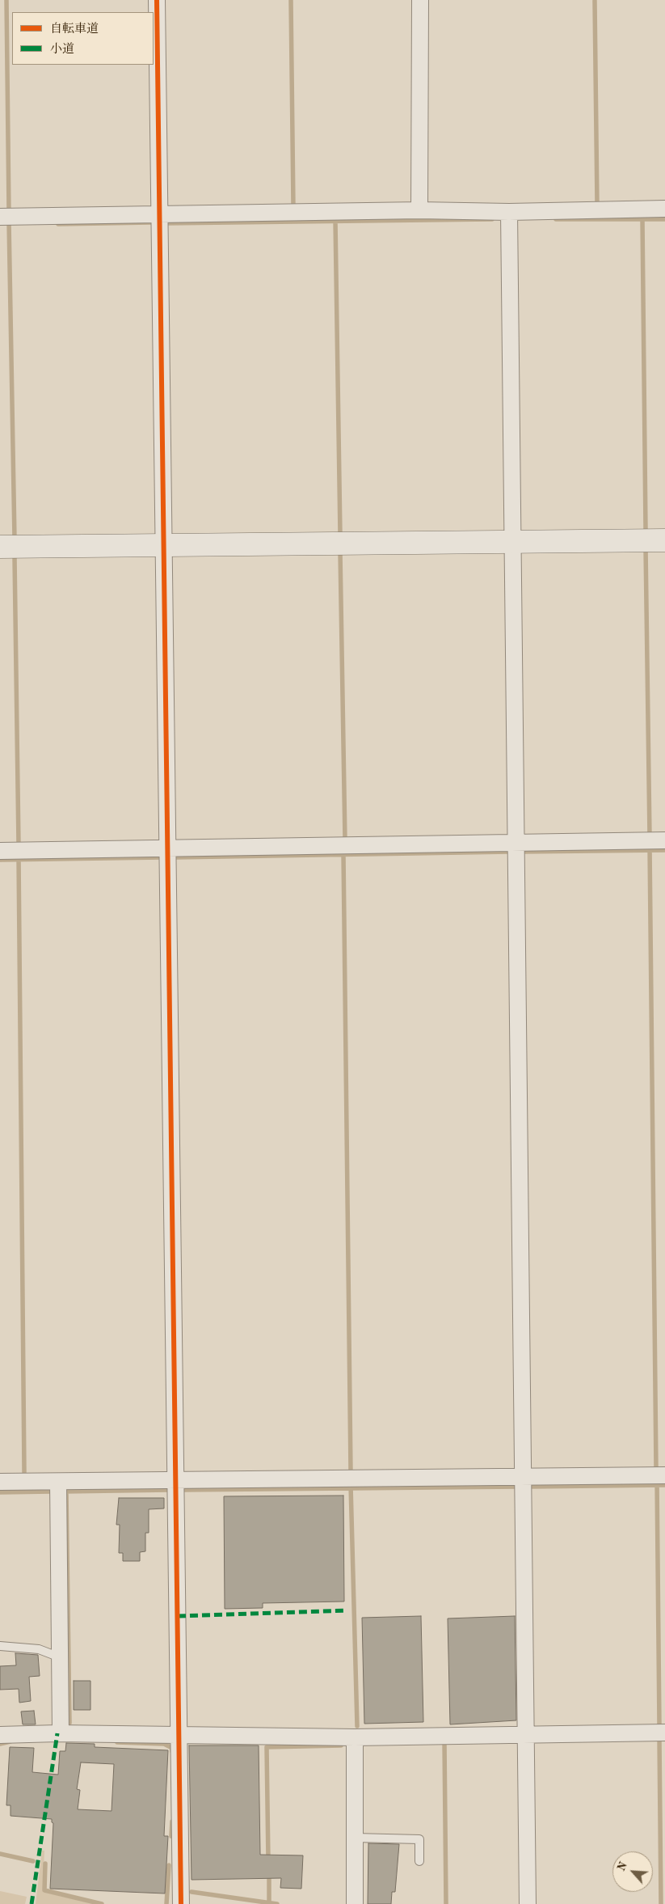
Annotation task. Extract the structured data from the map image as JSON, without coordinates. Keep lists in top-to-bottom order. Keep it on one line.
{"legend":["自転車道","小道"],"north":"top left"}
